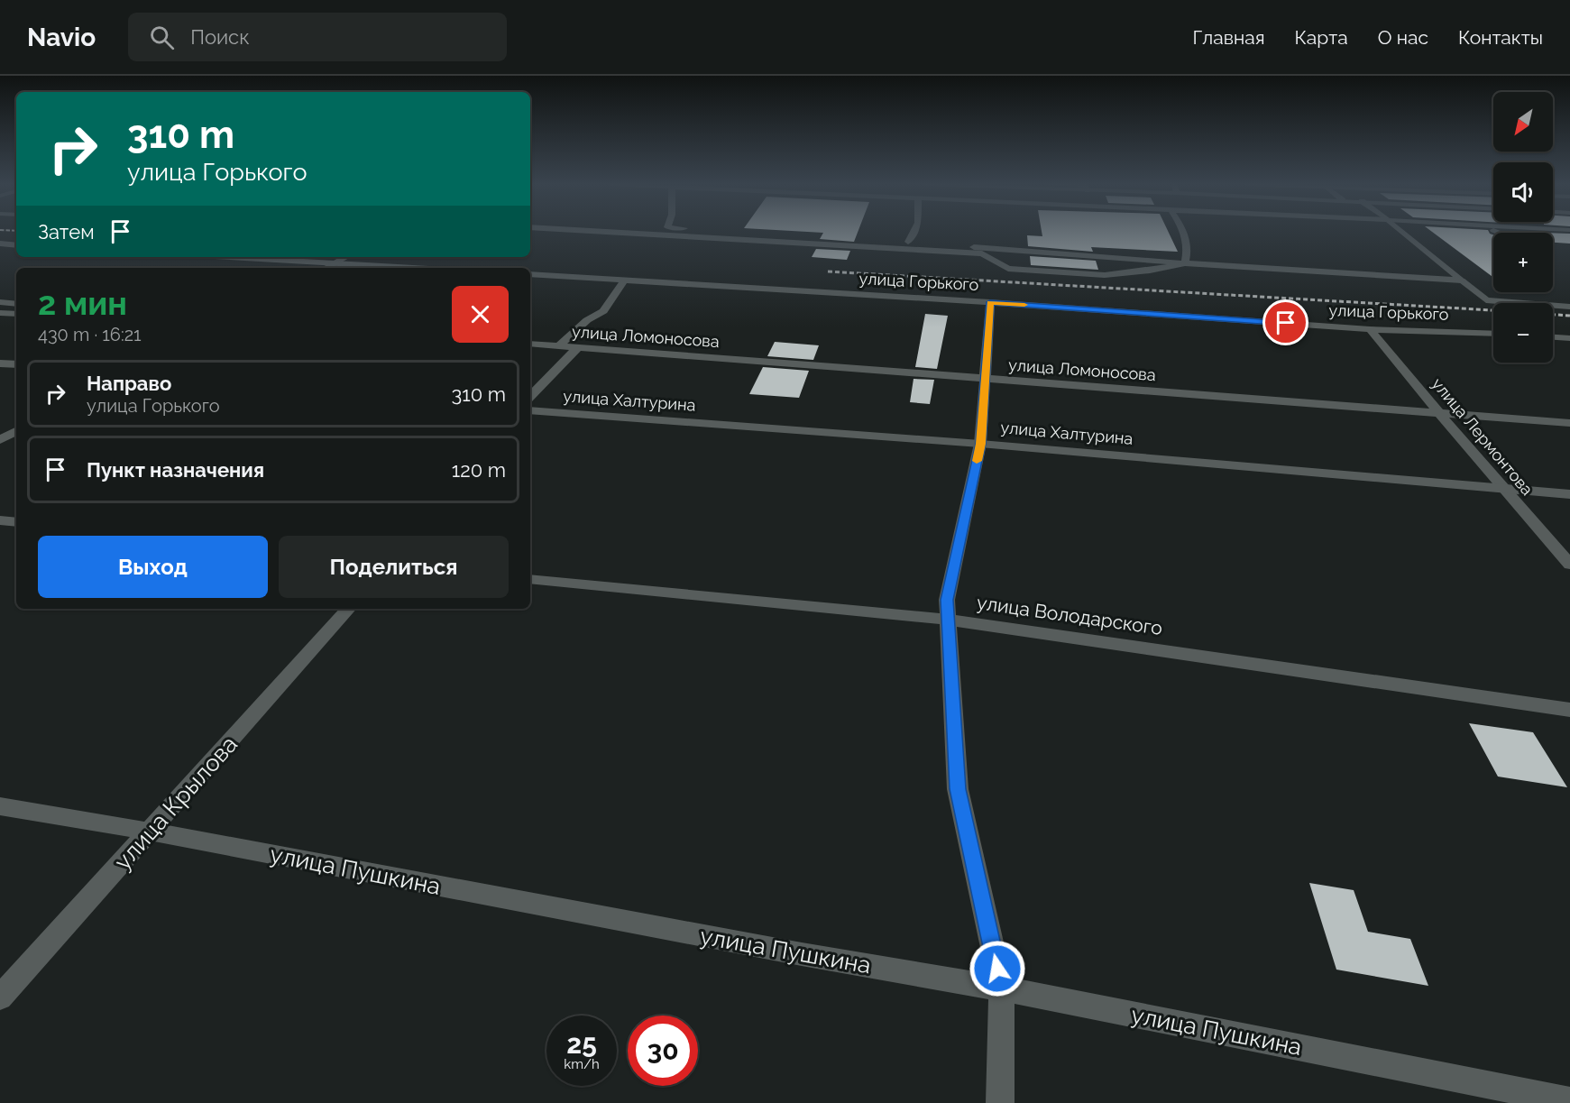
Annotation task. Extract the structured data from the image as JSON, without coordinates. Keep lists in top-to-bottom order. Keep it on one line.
{"streets":{"street":["улица Горького","улица Ломоносова","улица Халтурина","улица Лермонтова","улица Володарского","улица Крылова","улица Пушкина"]},"crossings":[["улица Горького","улица Лермонтова"],["улица Ломоносова","улица Лермонтова"],["улица Халтурина","улица Лермонтова"],["улица Крылова","улица Пушкина"]],"north":"bottom left","page":{"header":"Navio","search":"Поиск","nav":["Главная","Карта","О нас","Контакты"],"map_buttons":["+","−"],"turn":["310 m","улица Горького"],"then":"Затем","heading":["2 мин","430 m · 16:21"],"list":[{"name":"Направо","note":"улица Горького","value":"310 m"},{"name":"Пункт назначения","value":"120 m"}],"buttons":["Выход","Поделиться"],"speed":"25 km/h","limit":"30"}}
